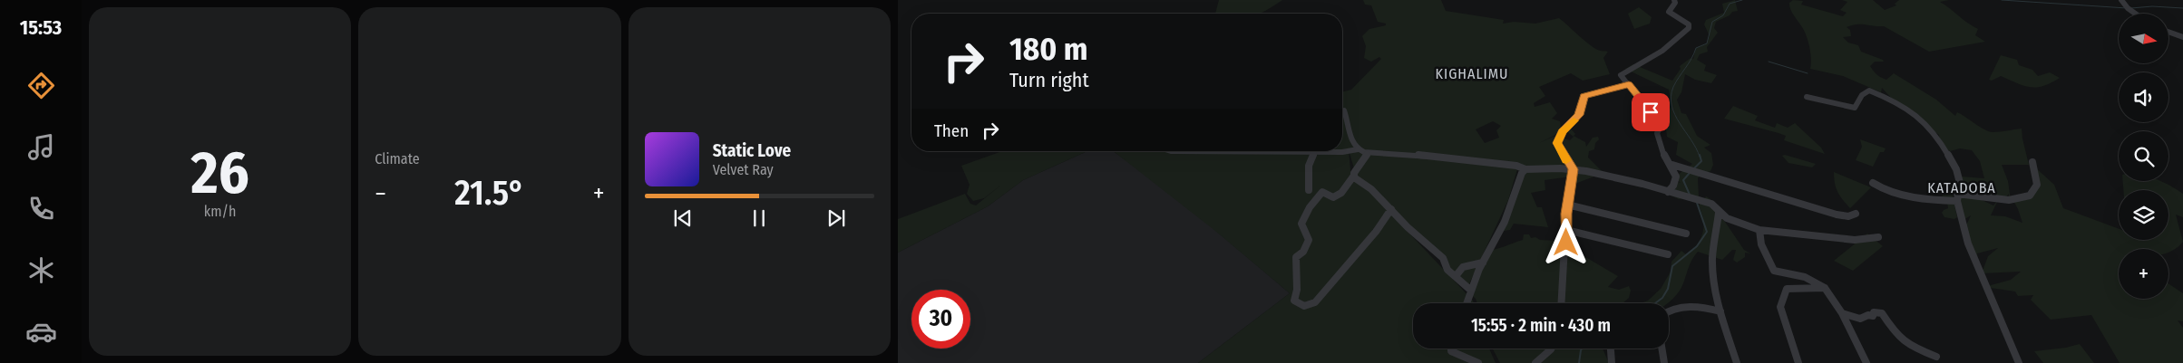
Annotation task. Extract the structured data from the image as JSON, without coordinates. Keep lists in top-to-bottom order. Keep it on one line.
{"districts":["KIGHALIMU","KATADOBA"],"north":"right","page":{"tabs":"15:53","tile":[["26","km/h"],"Climate"],"map_buttons":"+","turn":["180 m","Turn right"],"then":"Then","song":["Static Love","Velvet Ray"],"heat":["−","21.5°","+"],"limit":"30","trip":"15:55 · 2 min · 430 m"}}
